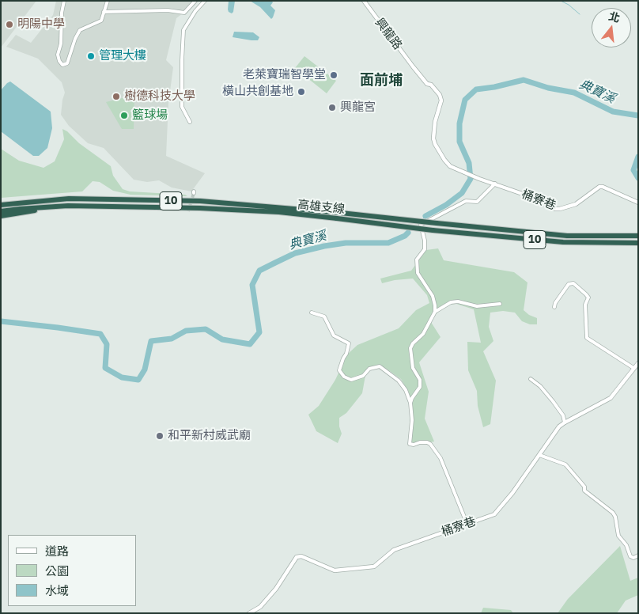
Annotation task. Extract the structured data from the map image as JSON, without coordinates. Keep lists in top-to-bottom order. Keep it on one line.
{"streets":{"highway":["10","高雄支線"],"street":["興龍路","桶寮巷"]},"crossings":[["興龍路","桶寮巷"]],"districts":["面前埔"],"water":["典寶溪"],"places":["明陽中學","管理大樓","老萊寶瑞智學堂","橫山共創基地","樹德科技大學","興龍宮","籃球場","和平新村威武廟"],"legend":["道路","公園","水域"],"north":"top"}
